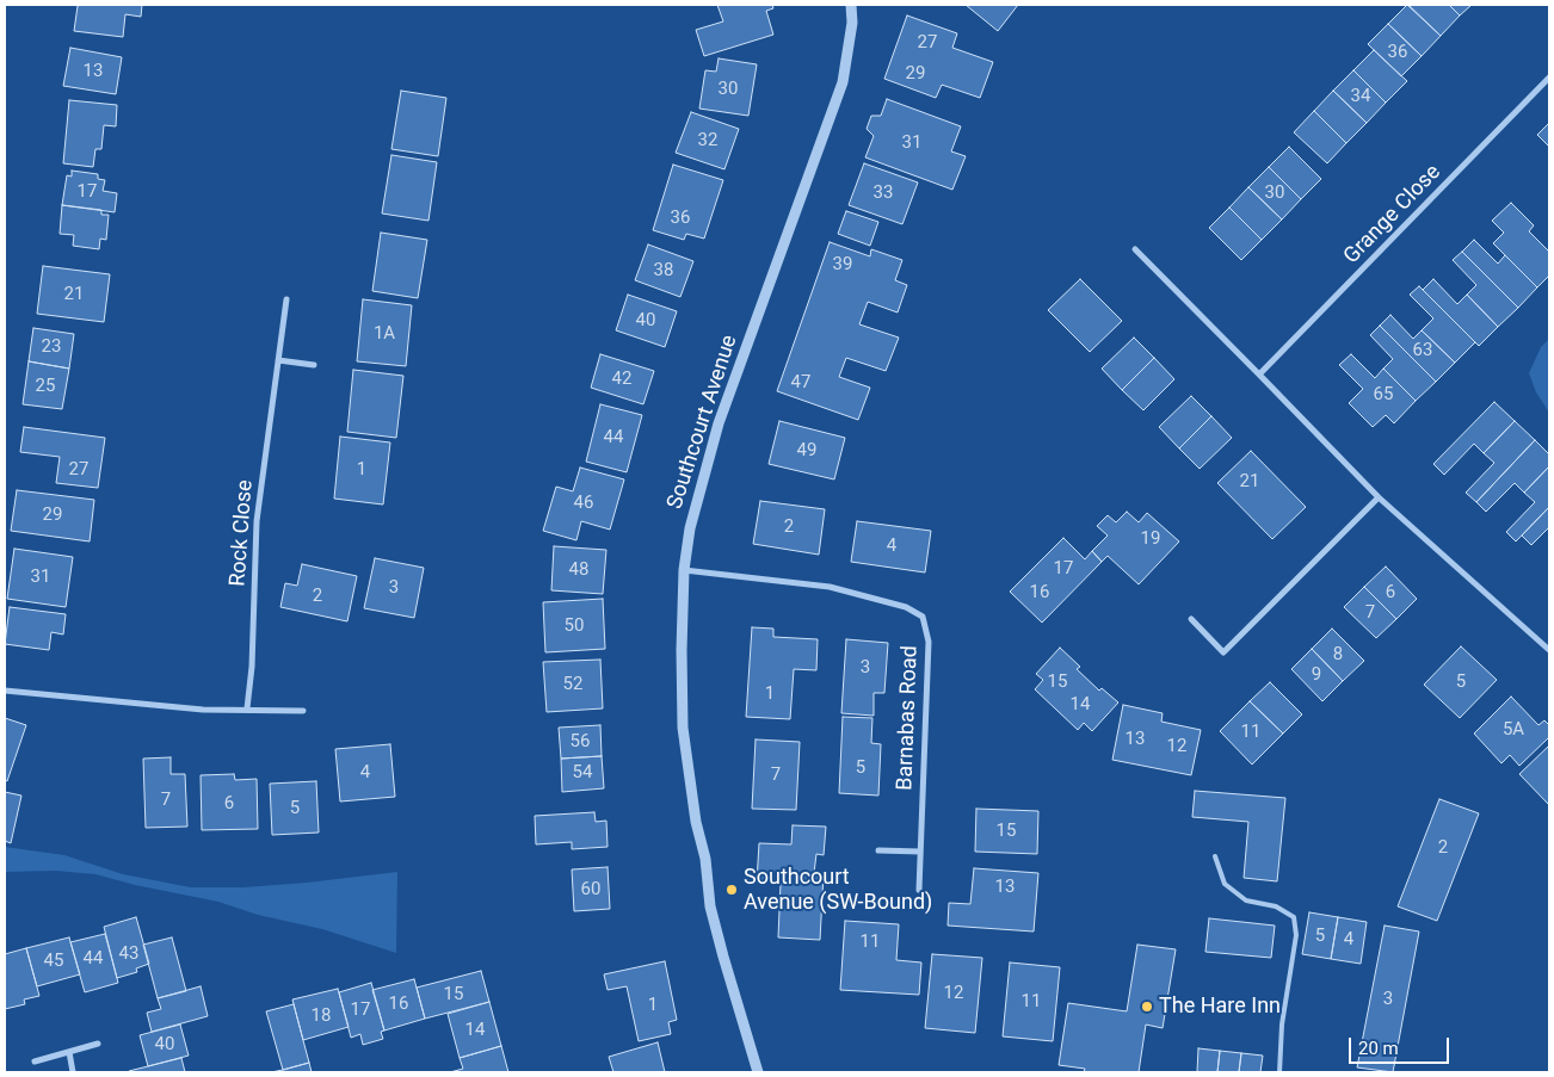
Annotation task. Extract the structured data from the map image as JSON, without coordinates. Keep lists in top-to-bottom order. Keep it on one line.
{"streets":{"street":["Grange Close","Southcourt Avenue","Rock Close","Barnabas Road"]},"crossings":[["Southcourt Avenue","Barnabas Road"]],"places":["Southcourt Avenue (SW-Bound)","The Hare Inn"],"house_numbers":["27","36","13","29","30","34","32","31","17","33","30","36","39","38","21","40","1A","23","63","42","47","25","65","44","49","27","1","21","46","29","2","19","4","17","48","31","3","16","6","2","7","50","8","3","9","15","5","52","1","14","5A","11","13","56","12","5","4","54","7","7","6","5","15","2","13","60","5","4","11","43","44","45","12","15","3","11","16","1","17","18","14","40"],"scale_bar":"20 m"}
